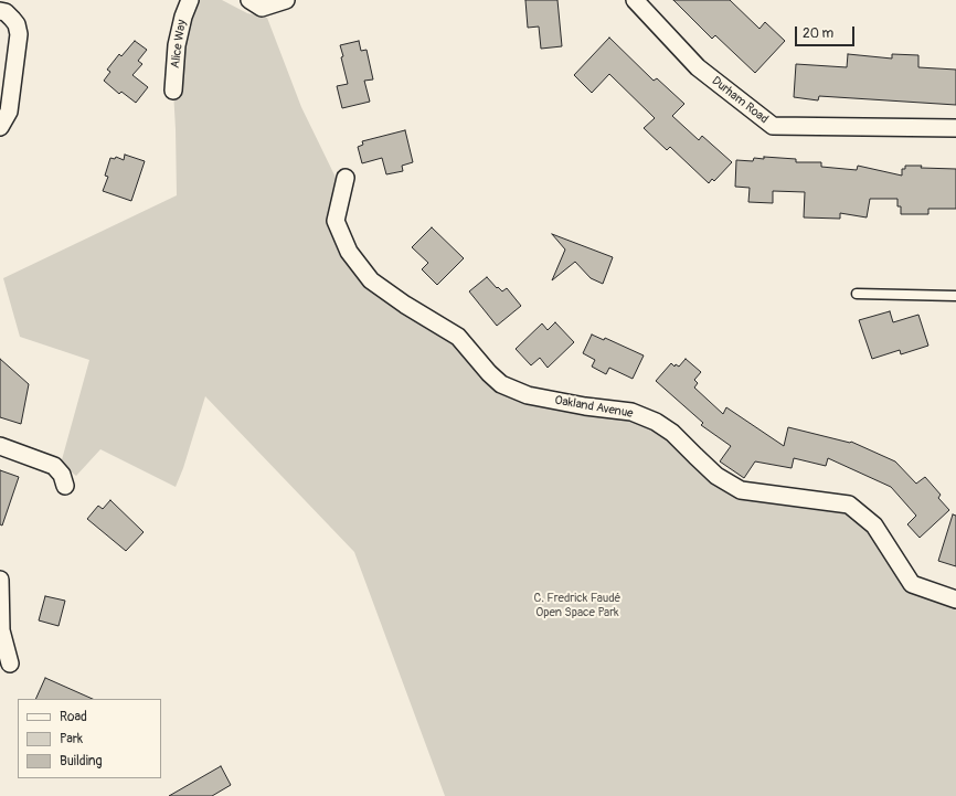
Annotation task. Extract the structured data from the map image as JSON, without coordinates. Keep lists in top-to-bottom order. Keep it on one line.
{"streets":{"street":["Alice Way","Durham Road","Oakland Avenue"]},"parks":["C. Fredrick Faudé Open Space Park"],"legend":["Road","Park","Building"],"scale_bar":"20 m"}
